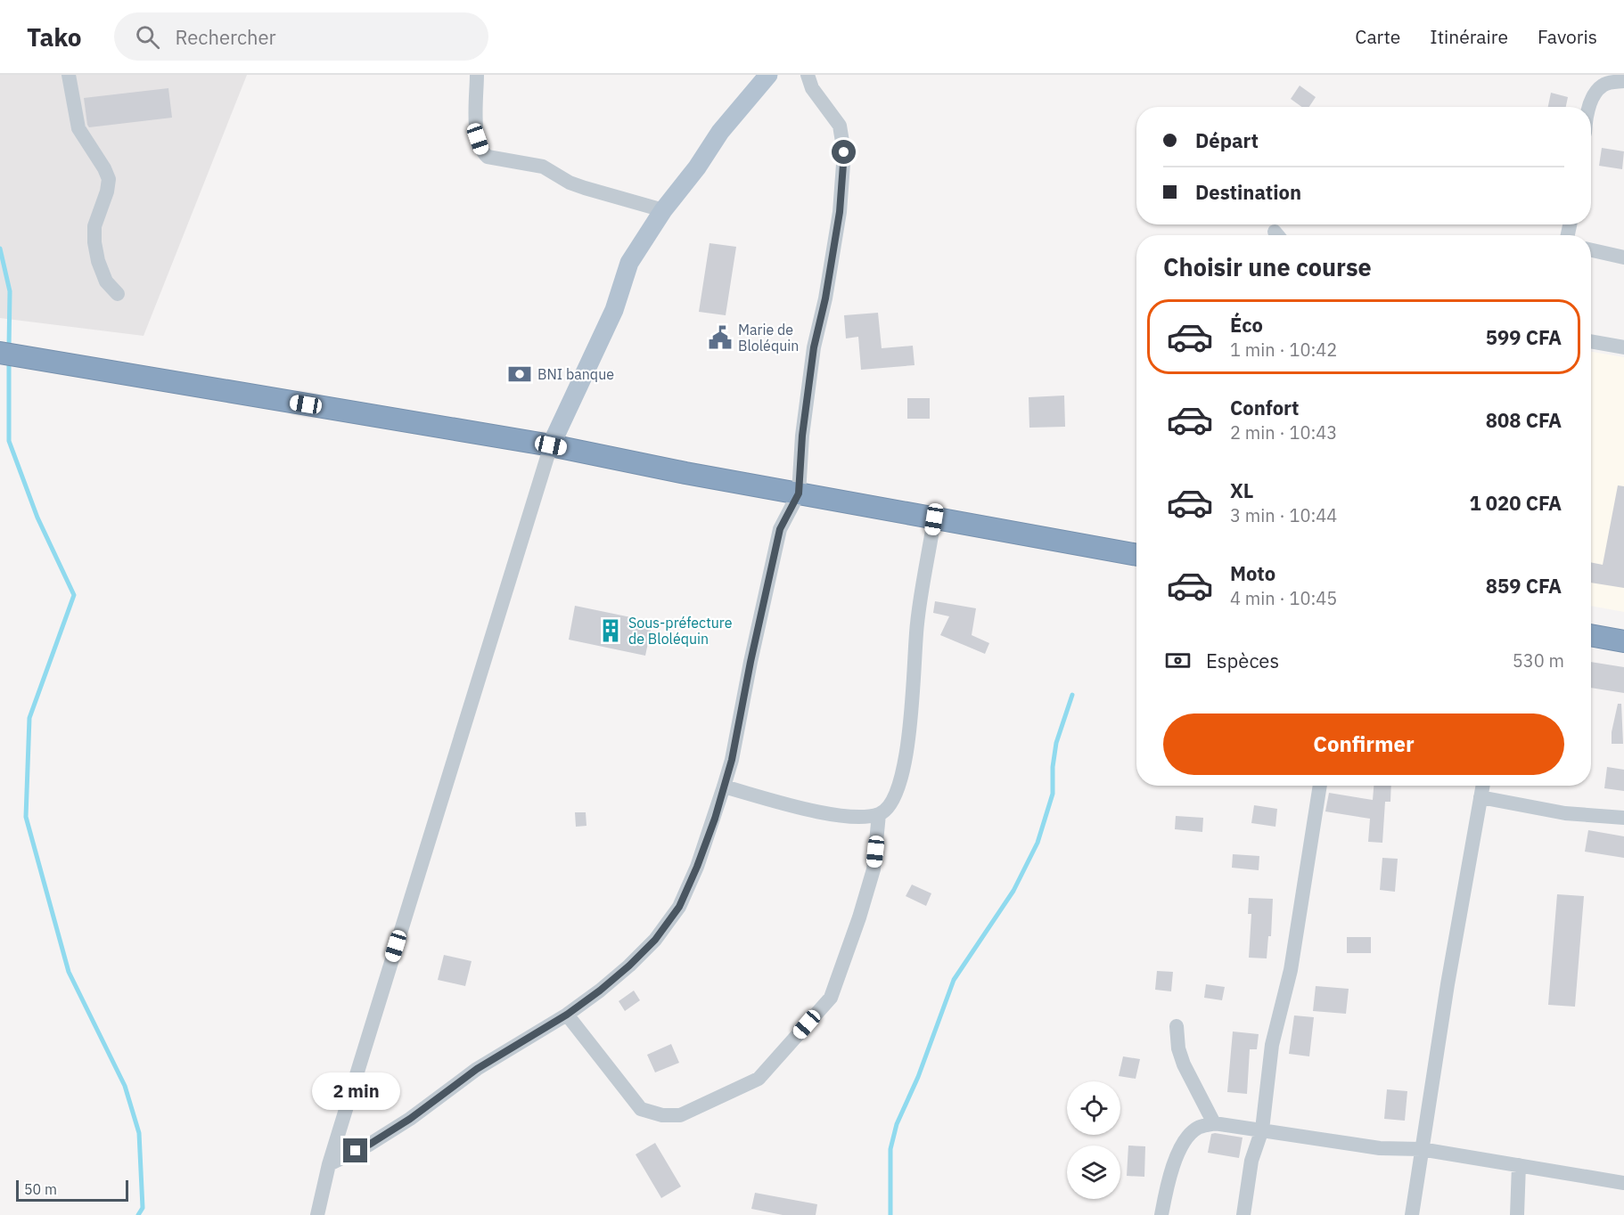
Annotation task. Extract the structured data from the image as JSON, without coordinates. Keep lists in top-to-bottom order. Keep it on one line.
{"places":{"public building":["Marie de Bloléquin"],"bank":["BNI banque"],"building":["Sous-préfecture de Bloléquin"]},"scale_bar":"50 m","page":{"header":"Tako","search":"Rechercher","nav":["Carte","Itinéraire","Favoris"],"banner":["Départ","Destination"],"heading":"Choisir une course","list":[{"name":"Éco","note":"1 min · 10:42","value":"599 CFA"},{"name":"Confort","note":"2 min · 10:43","value":"808 CFA"},{"name":"XL","note":"3 min · 10:44","value":"1 020 CFA"},{"name":"Moto","note":"4 min · 10:45","value":"859 CFA"}],"pay":["Espèces","530 m"],"buttons":"Confirmer","bubble":"2 min","scale":"50 m"}}
